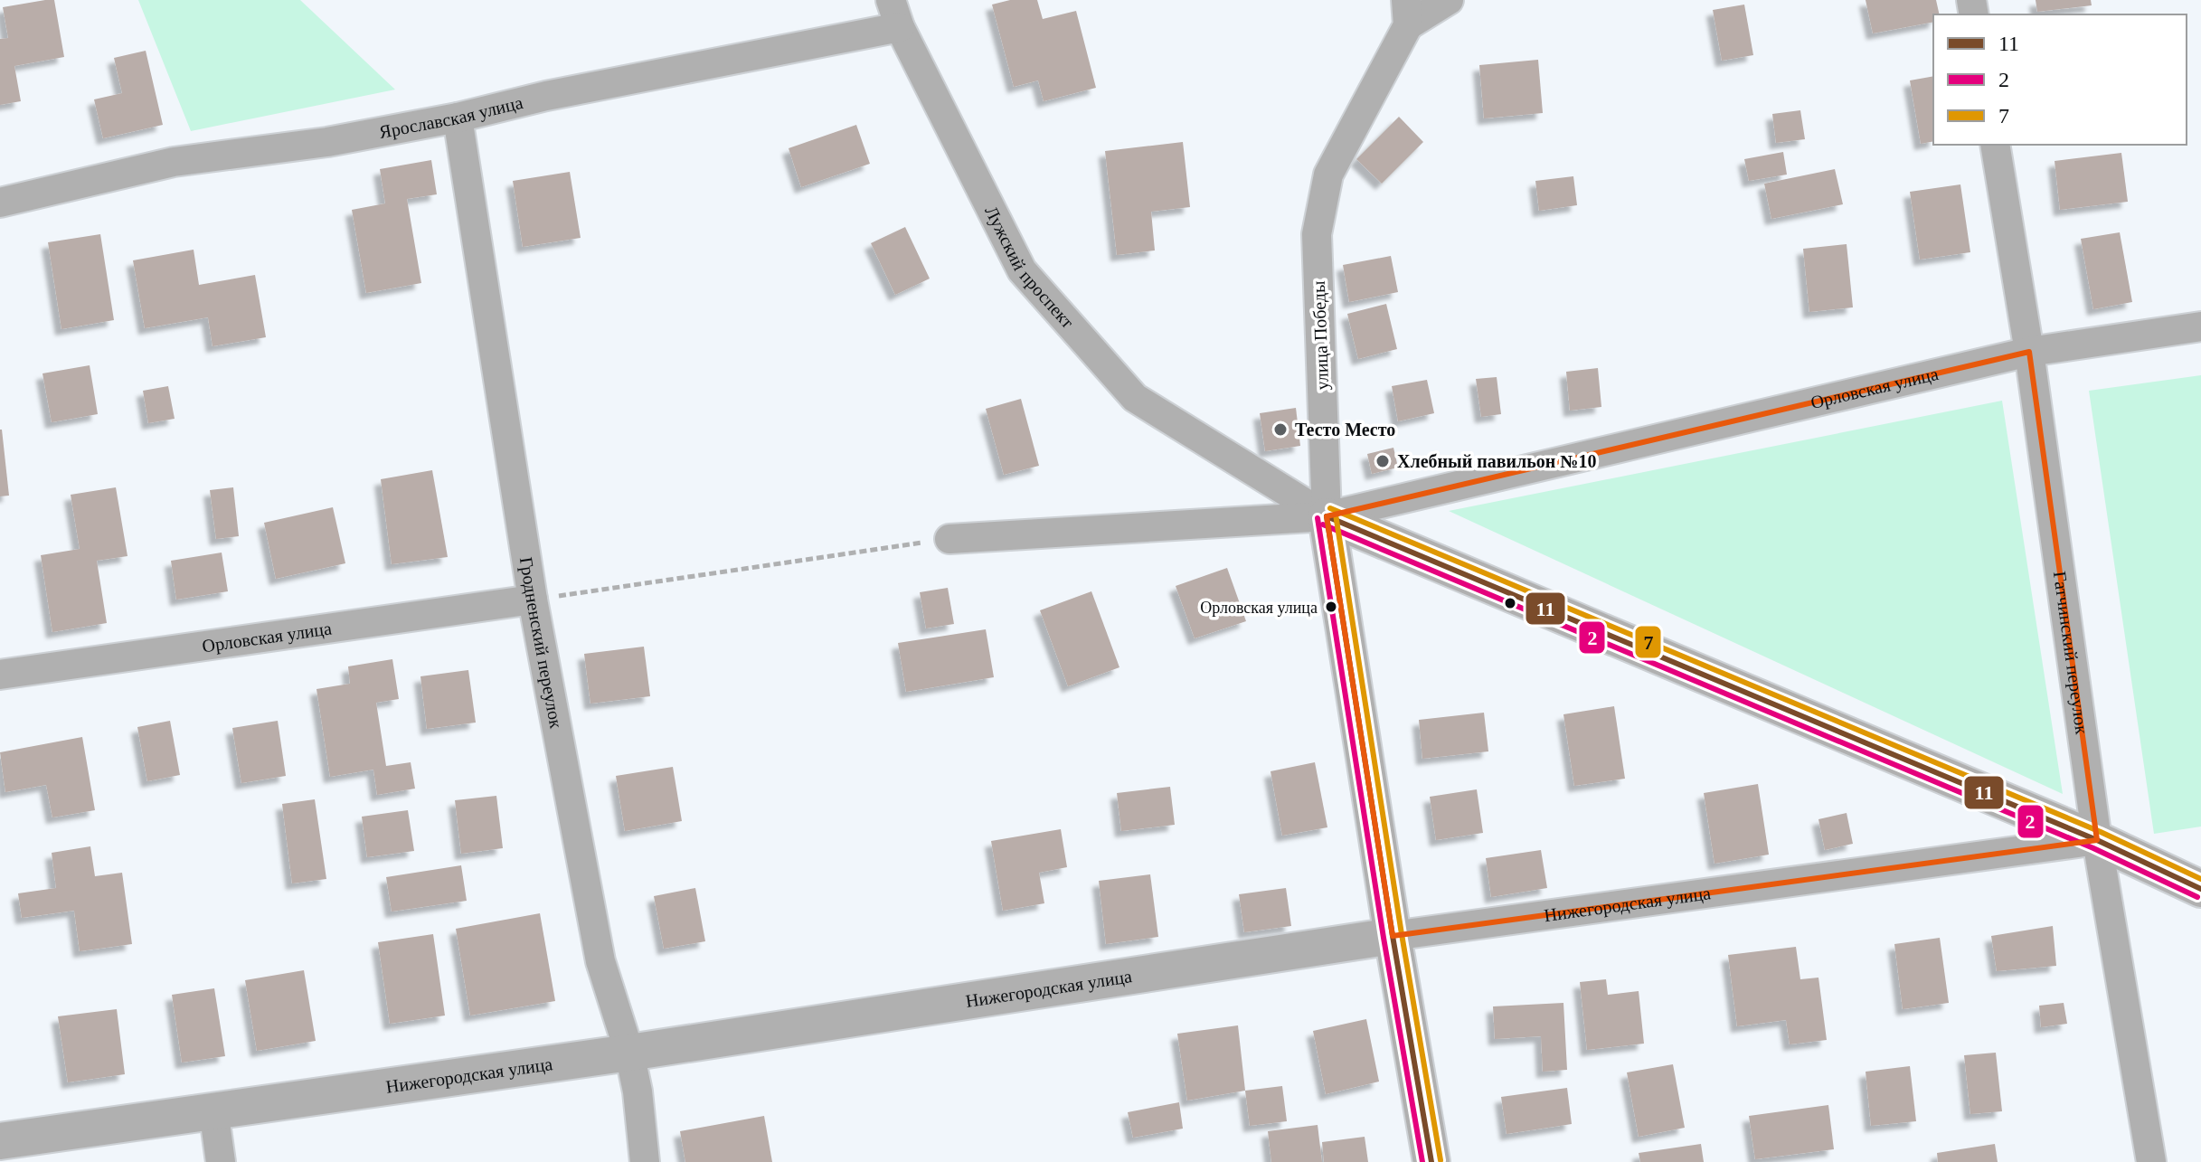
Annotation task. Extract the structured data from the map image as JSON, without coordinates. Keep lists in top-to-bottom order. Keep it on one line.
{"streets":{"street":["Ярославская улица","Лужский проспект","улица Победы","Орловская улица","Гродненский переулок","Гатчинский переулок","Нижегородская улица"]},"crossings":[["Ярославская улица","Лужский проспект"],["Ярославская улица","Гродненский переулок"],["Лужский проспект","улица Победы"],["Лужский проспект","Орловская улица"],["Лужский проспект","Гатчинский переулок"],["Лужский проспект","Нижегородская улица"],["улица Победы","Орловская улица"],["улица Победы","Нижегородская улица"],["Орловская улица","Гродненский переулок"],["Орловская улица","Гатчинский переулок"],["Гродненский переулок","Нижегородская улица"],["Гатчинский переулок","Нижегородская улица"]],"places":["Тесто Место","Хлебный павильон №10","Орловская улица"],"lines":["transit line 7","transit line 11","transit line 2"],"legend":["11","2","7"]}
